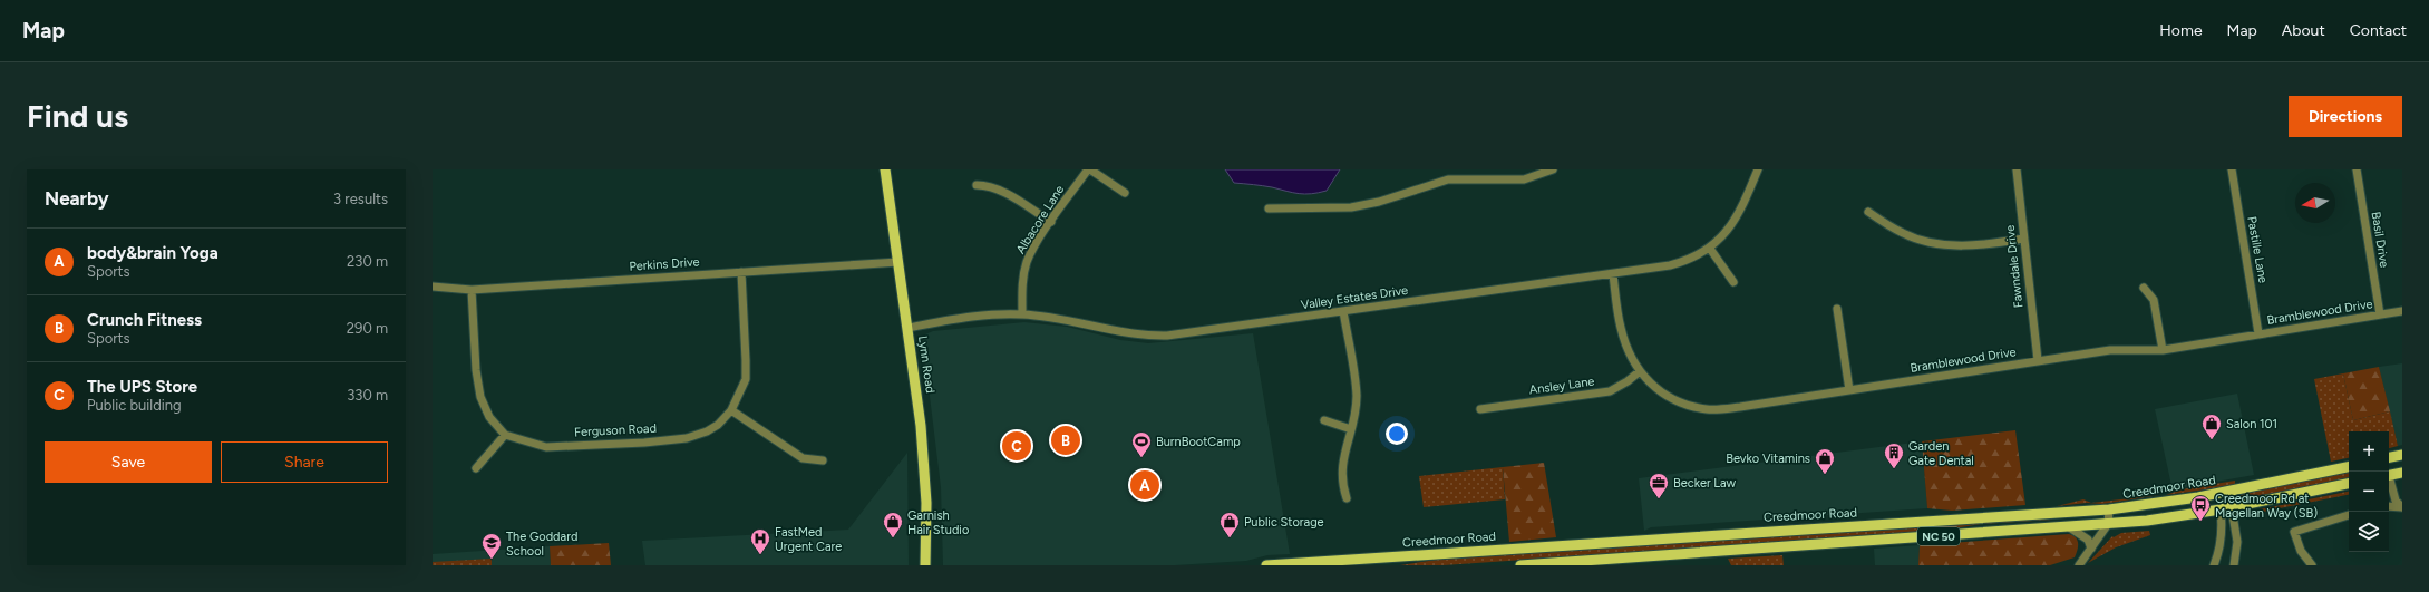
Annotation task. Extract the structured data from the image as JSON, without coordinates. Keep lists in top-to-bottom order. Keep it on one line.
{"streets":{"main road":["Lynn Road","Creedmoor Road","NC 50"],"street":["Albacore Lane","Basil Drive","Pastille Lane","Perkins Drive","Fawndale Drive","Valley Estates Drive","Bramblewood Drive","Ansley Lane","Ferguson Road"]},"crossings":[["Albacore Lane","Valley Estates Drive"],["Basil Drive","Bramblewood Drive"],["Pastille Lane","Bramblewood Drive"],["Perkins Drive","Lynn Road"],["Perkins Drive","Ferguson Road"],["Fawndale Drive","Bramblewood Drive"],["Valley Estates Drive","Bramblewood Drive"],["Valley Estates Drive","Lynn Road"],["Bramblewood Drive","Ansley Lane"]],"places":{"shop":["Salon 101","Bevko Vitamins","Garnish Hair Studio","Public Storage"],"sports":["BurnBootCamp"],"building":["Garden Gate Dental"],"office":["Becker Law"],"bus stop":["Creedmoor Rd at Magellan Way (SB)"],"hospital":["FastMed Urgent Care"],"school or university":["The Goddard School"]},"north":"left","page":{"header":"Map","nav":["Home","Map","About","Contact"],"buttons":["Directions",["Save","Share"]],"title":"Find us","heading":["Nearby","3 results"],"list":[{"mark":"A","name":"body&brain Yoga","note":"Sports","value":"230 m"},{"mark":"B","name":"Crunch Fitness","note":"Sports","value":"290 m"},{"mark":"C","name":"The UPS Store","note":"Public building","value":"330 m"}],"pins":["B","C","A"],"map_buttons":["+","−"]}}
